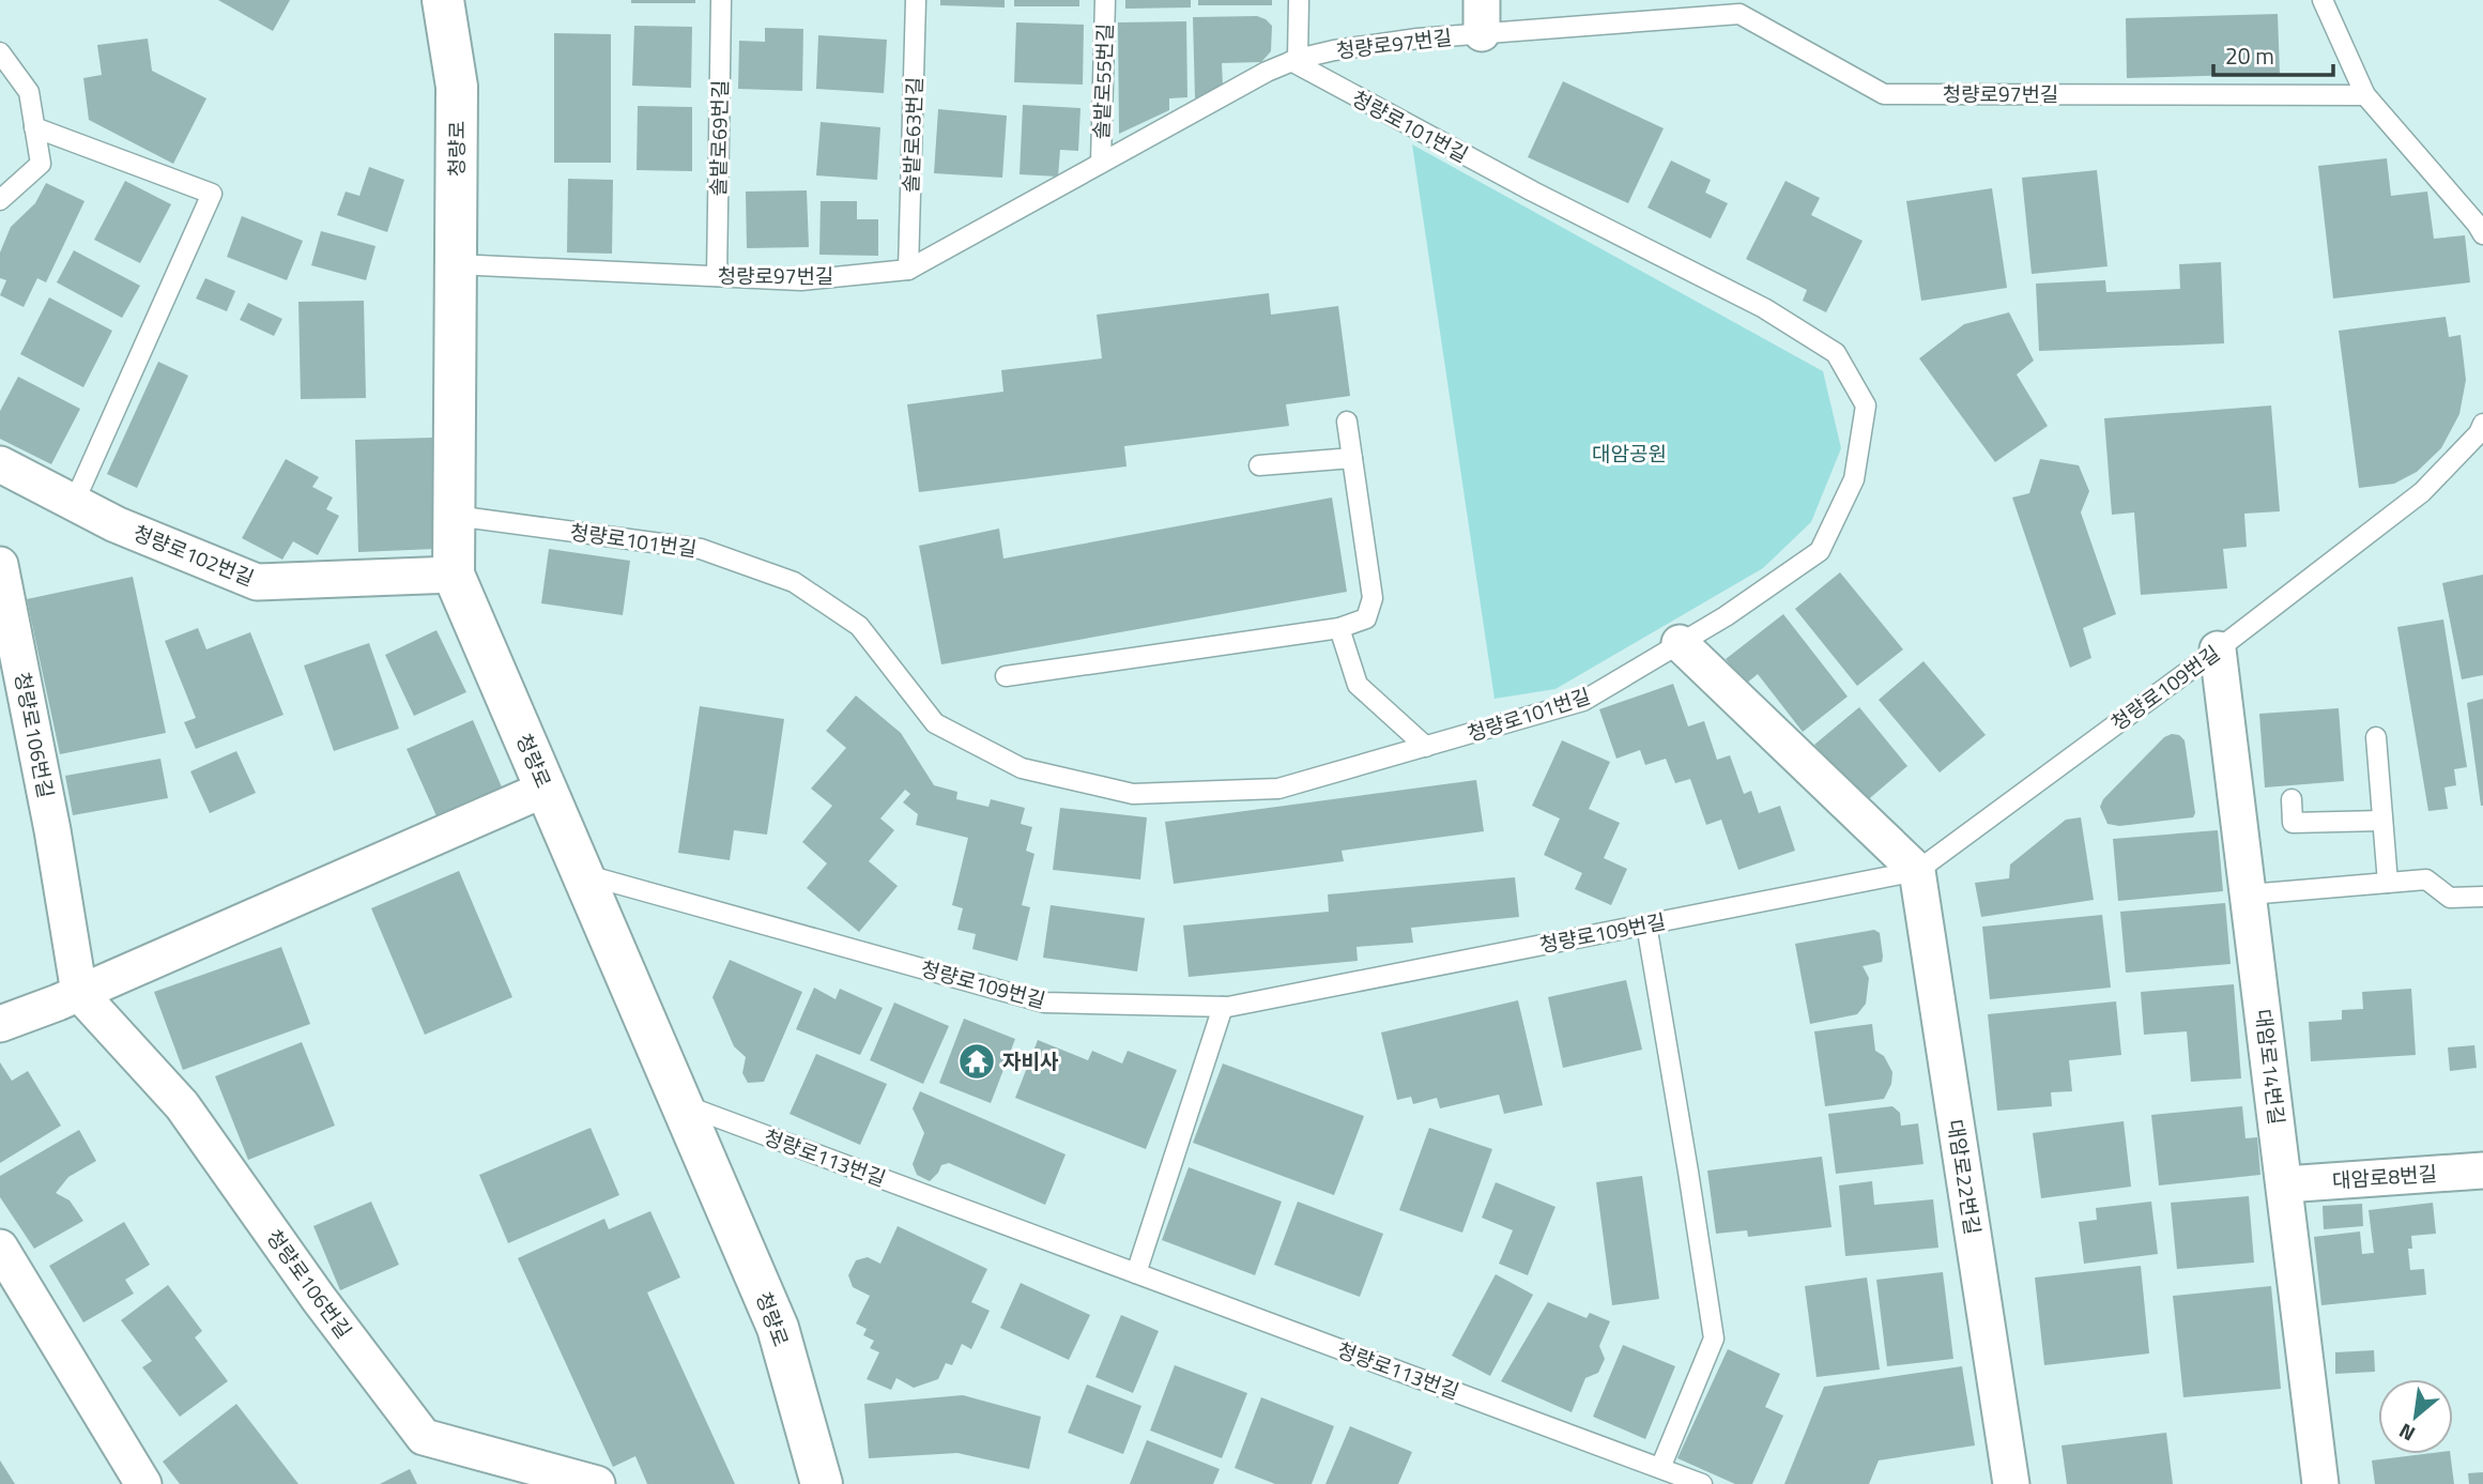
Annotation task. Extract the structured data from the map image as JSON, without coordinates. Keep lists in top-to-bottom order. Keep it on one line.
{"streets":{"street":["청량로","청량로102번길","청량로106번길","대암로14번길","대암로22번길","대암로8번길"],"lane":["청량로97번길","솔밭로55번길","청량로101번길","솔밭로63번길","솔밭로69번길","청량로109번길","청량로113번길"]},"crossings":[["청량로97번길","솔밭로55번길"],["청량로97번길","청량로101번길"],["청량로97번길","솔밭로63번길"],["청량로97번길","솔밭로69번길"],["청량로97번길","청량로"],["청량로101번길","청량로"],["청량로","청량로102번길"],["청량로","청량로109번길"],["청량로","청량로113번길"],["청량로109번길","대암로14번길"],["청량로109번길","대암로22번길"],["대암로14번길","대암로8번길"]],"parks":["대암공원"],"places":{"temple":["자비사"]},"scale_bar":"20 m","north":"bottom left"}
